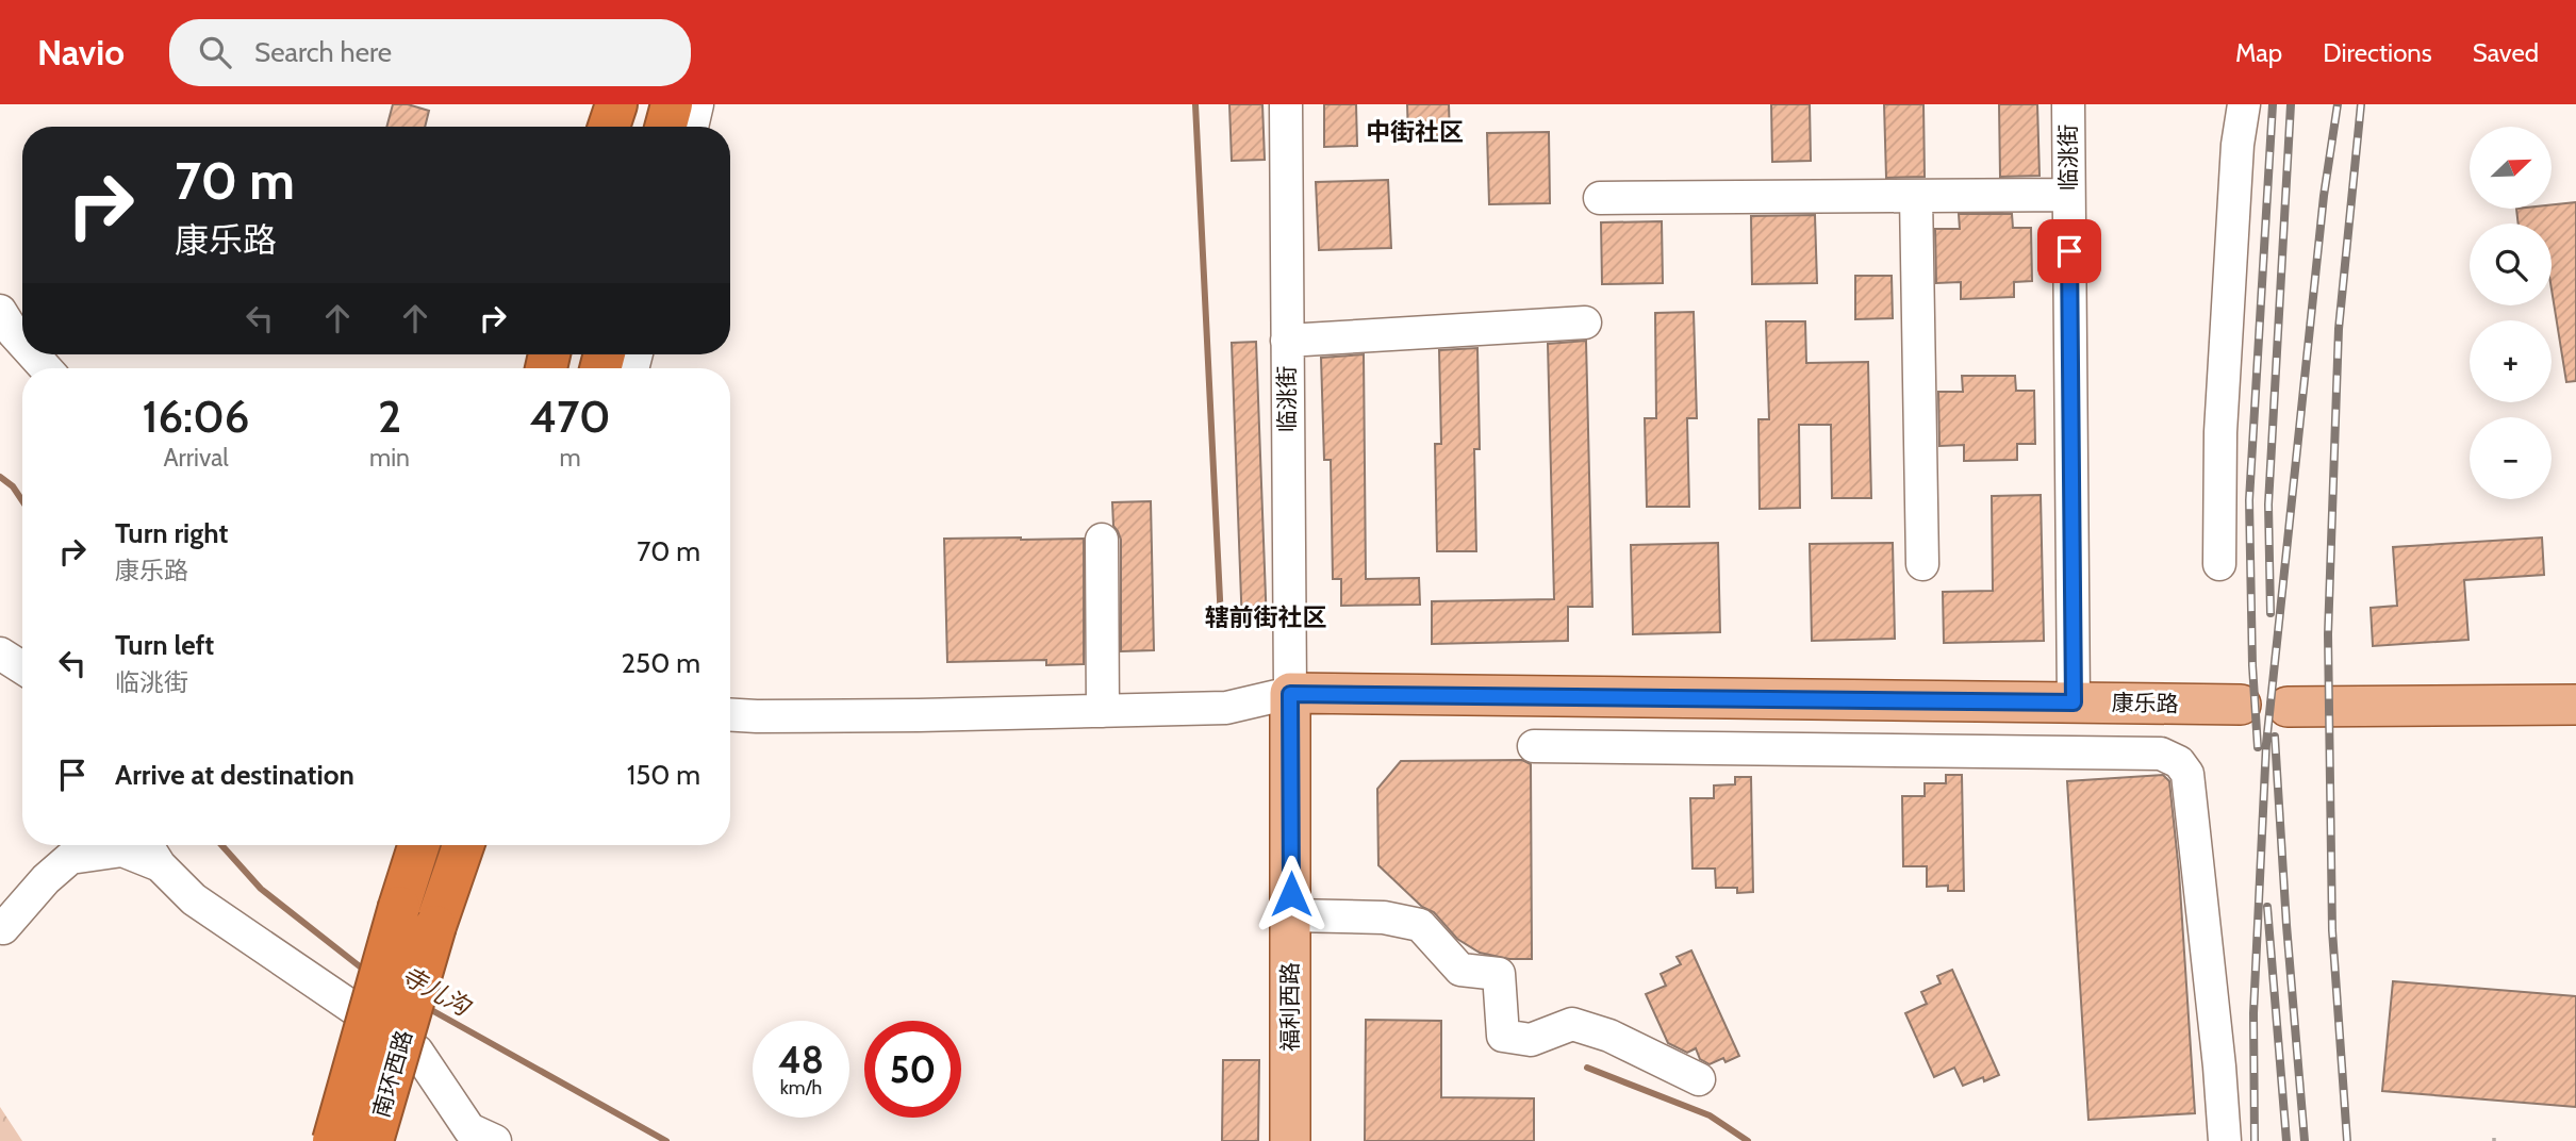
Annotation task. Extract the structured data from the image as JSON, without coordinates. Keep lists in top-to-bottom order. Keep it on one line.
{"streets":{"highway":["南环西路"],"main road":["康乐路","福利西路"],"street":["临洮街"]},"crossings":[["临洮街","康乐路"],["临洮街","福利西路"],["康乐路","福利西路"]],"districts":["中街社区","辖前街社区"],"water":["寺儿沟"],"north":"top right","page":{"header":"Navio","search":"Search here","nav":["Map","Directions","Saved"],"map_buttons":["+","−"],"turn":["70 m","康乐路"],"eta":["16:06","Arrival","2","min","470","m"],"list":[{"name":"Turn right","note":"康乐路","value":"70 m"},{"name":"Turn left","note":"临洮街","value":"250 m"},{"name":"Arrive at destination","value":"150 m"}],"speed":"48 km/h","limit":"50"}}
